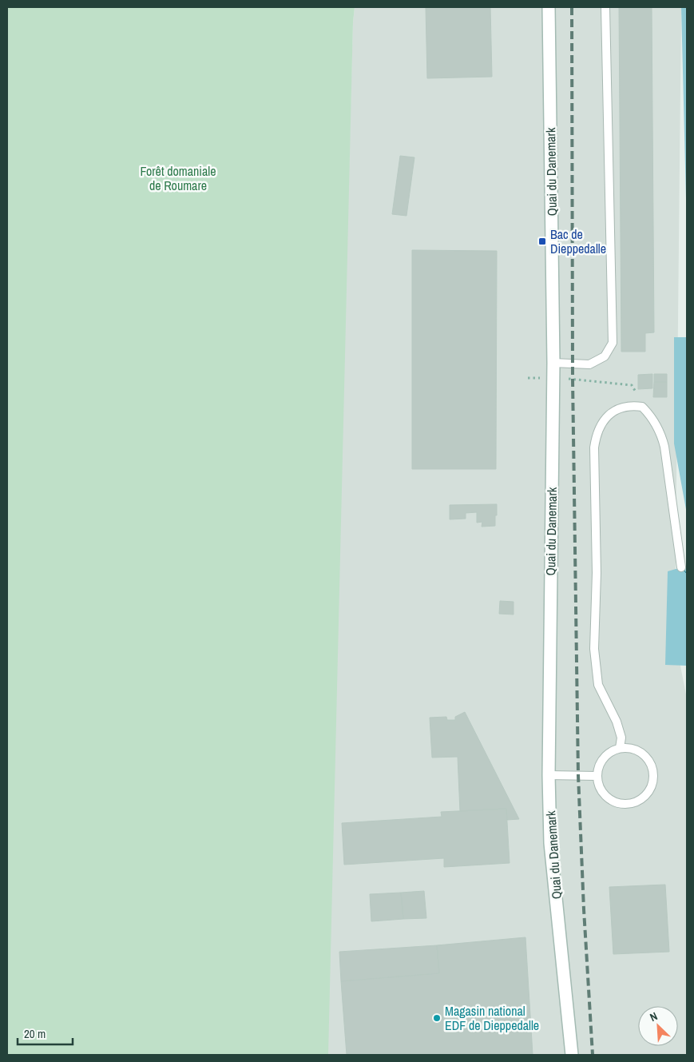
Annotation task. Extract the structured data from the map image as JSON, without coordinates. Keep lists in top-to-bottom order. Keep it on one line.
{"streets":{"main road":["Quai du Danemark"]},"parks":["Forêt domaniale de Roumare"],"places":{"transit":["Bac de Dieppedalle"],"other":["Magasin national EDF de Dieppedalle"]},"scale_bar":"20 m","north":"top left"}
